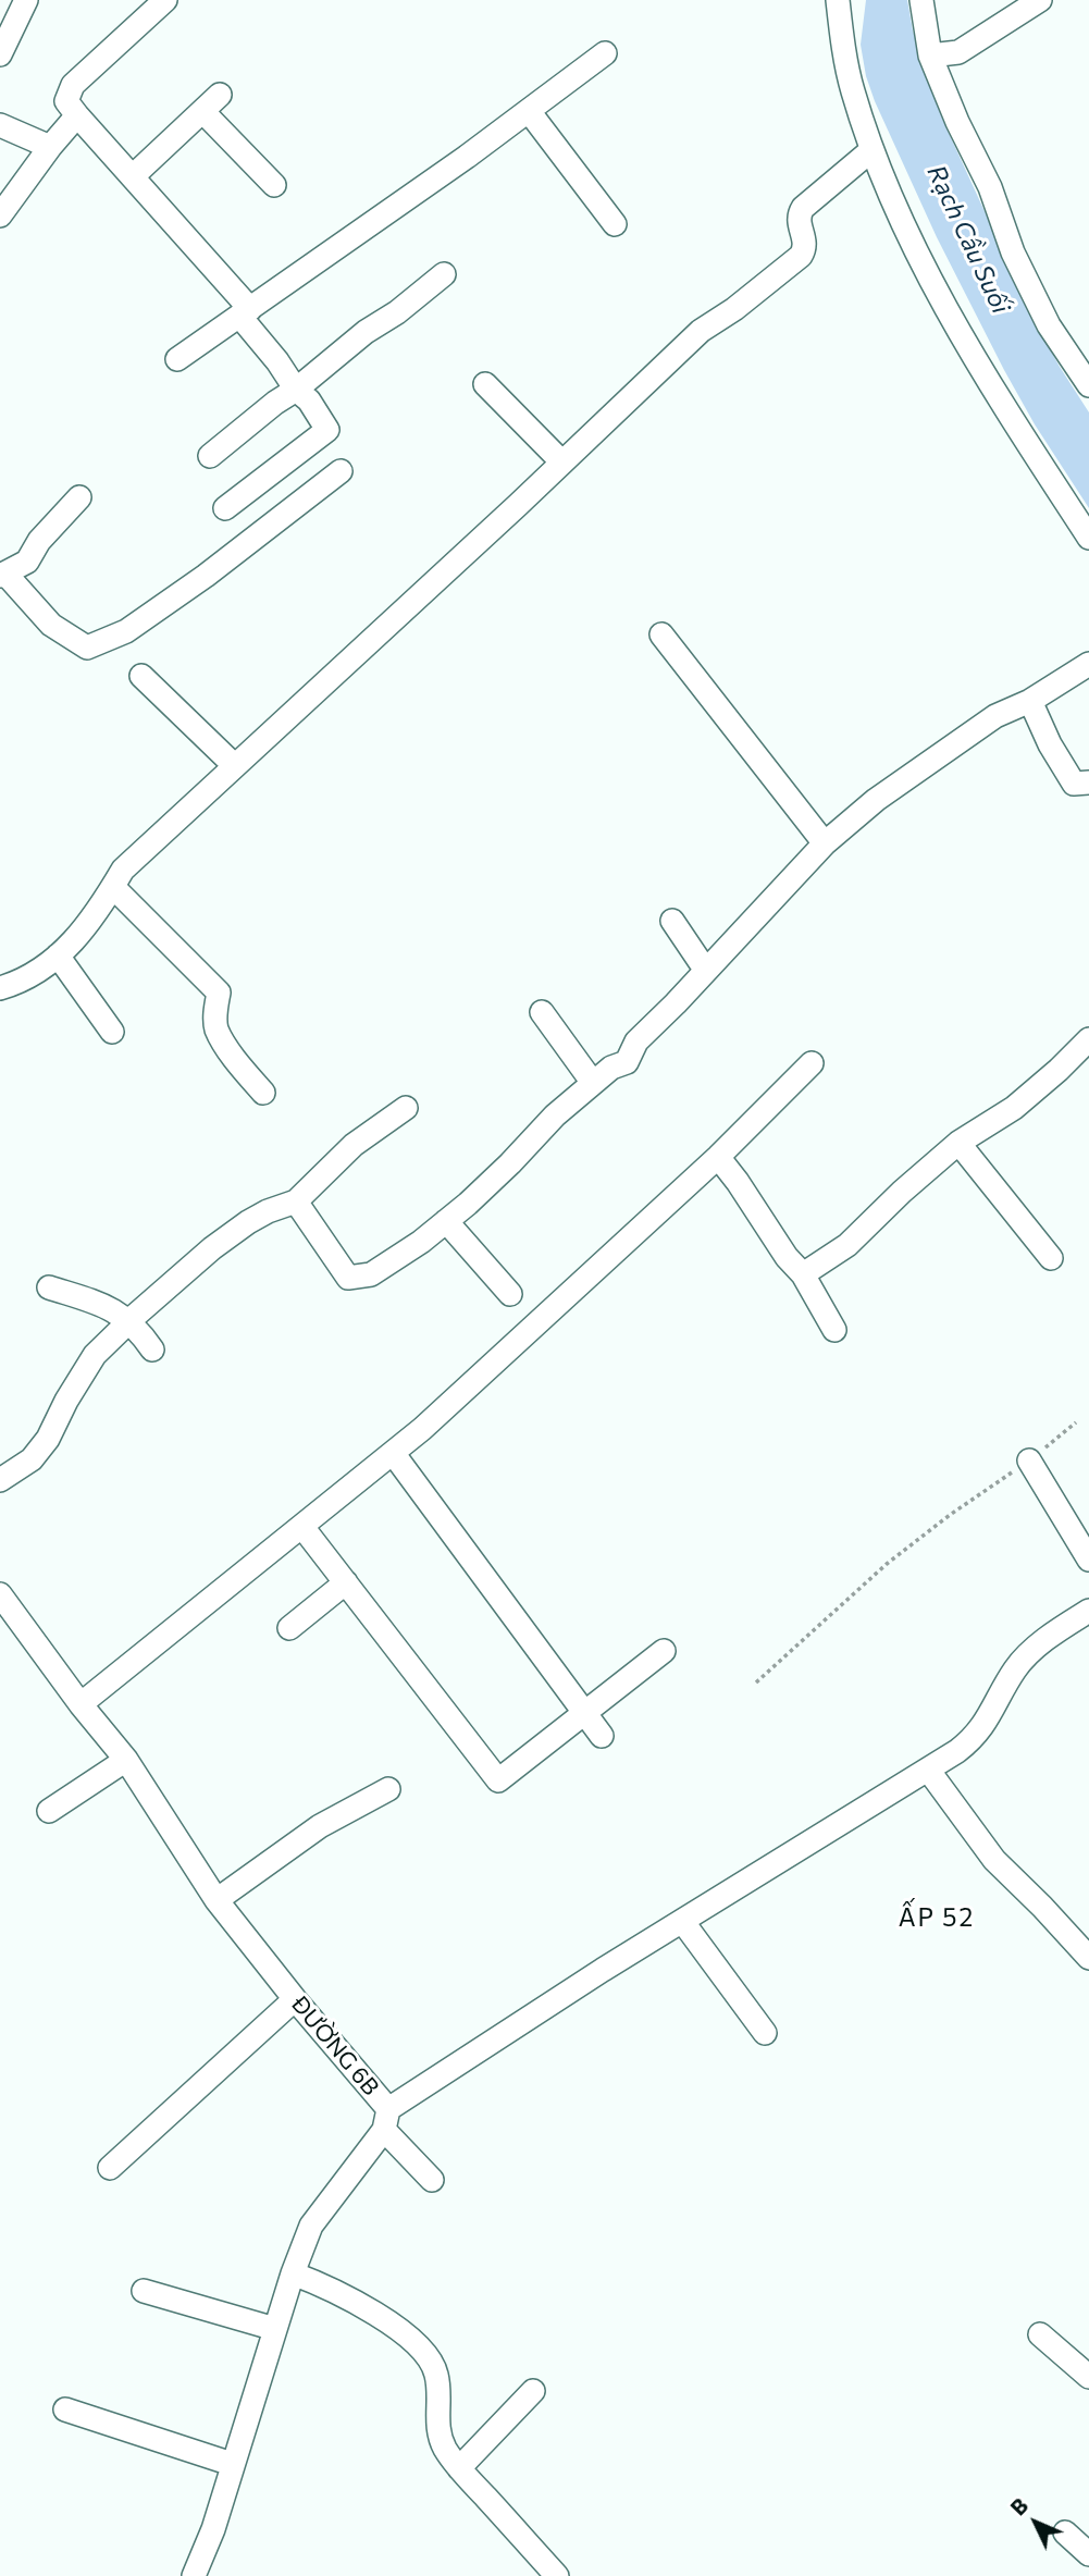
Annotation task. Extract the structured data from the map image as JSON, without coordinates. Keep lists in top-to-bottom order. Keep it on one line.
{"streets":{"street":["ĐƯỜNG 6B"]},"districts":["ẤP 52"],"water":["Rạch Cầu Suối"],"north":"top left"}
